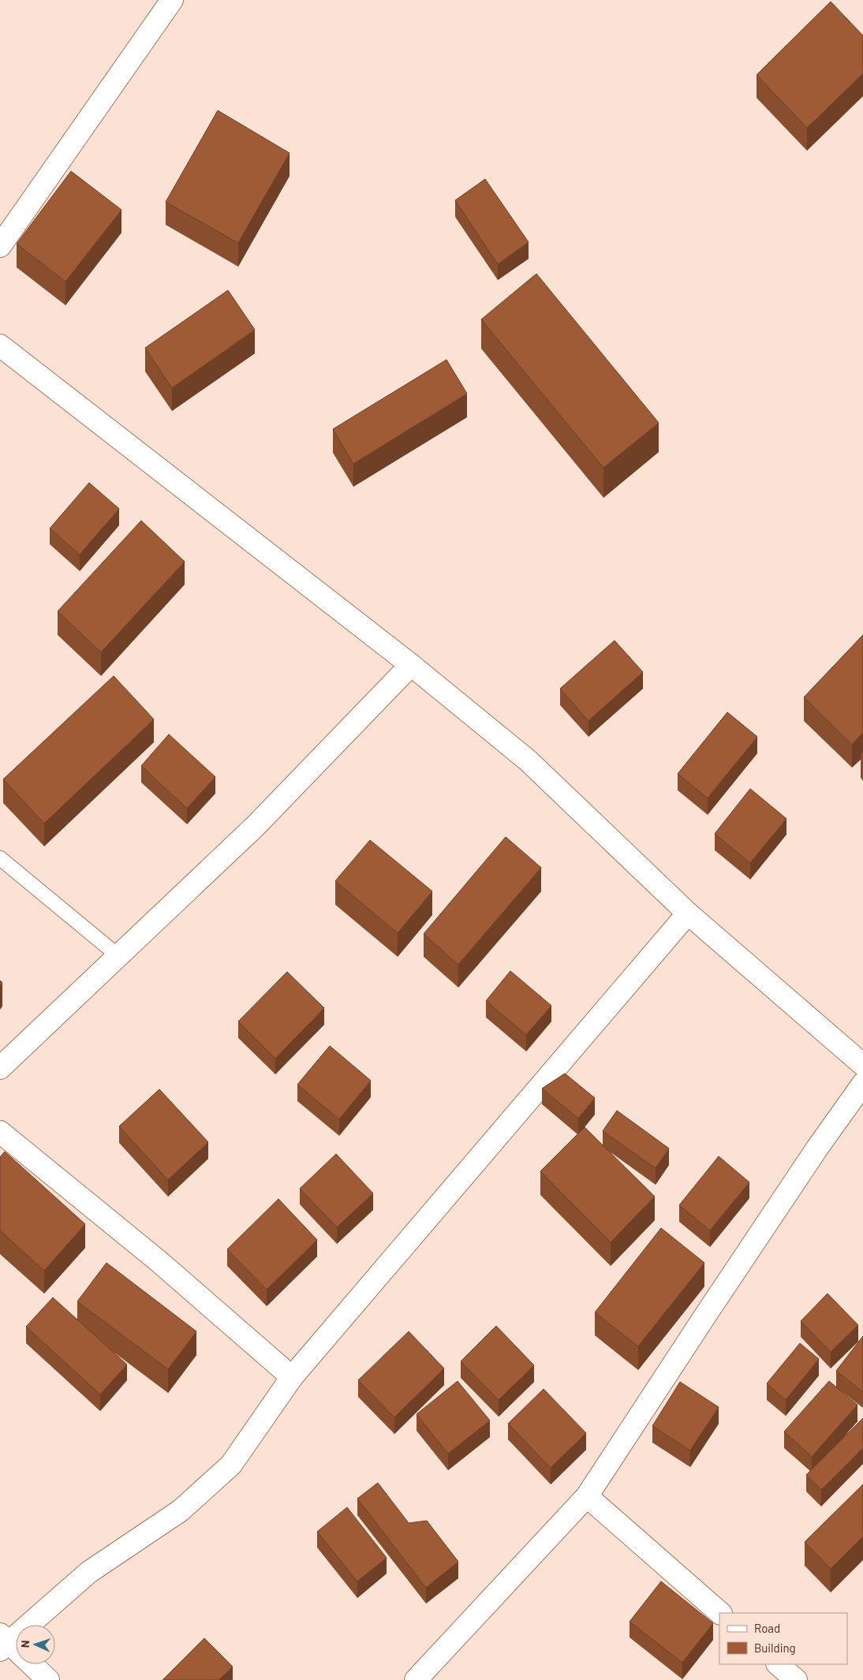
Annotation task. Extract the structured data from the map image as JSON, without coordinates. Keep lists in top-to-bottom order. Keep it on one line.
{"legend":["Road","Building"],"north":"left"}
